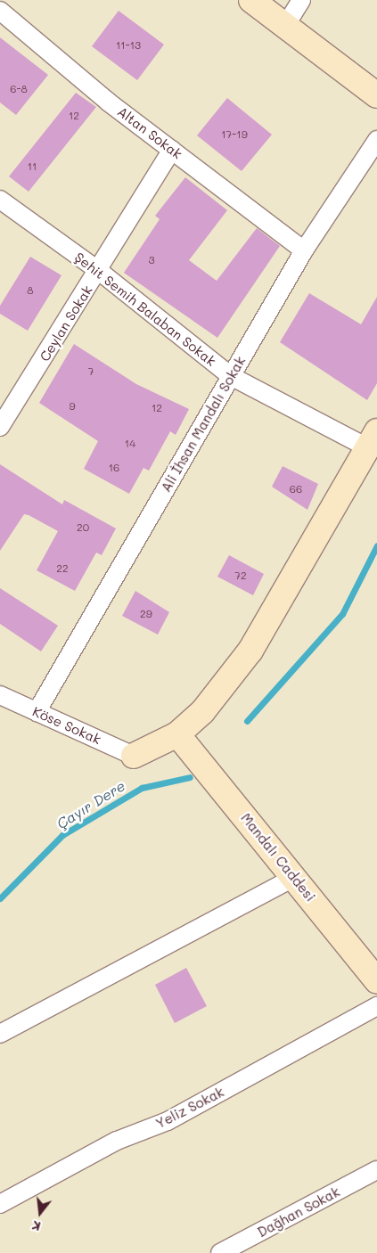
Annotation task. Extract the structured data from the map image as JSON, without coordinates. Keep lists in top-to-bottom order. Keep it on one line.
{"streets":{"street":["Altan Sokak","Şehit Semih Balaban Sokak","Ceylan Sokak","Ali İhsan Mandalı Sokak","Köse Sokak","Mandalı Caddesi","Yeliz Sokak","Dağhan Sokak"]},"crossings":[["Altan Sokak","Ceylan Sokak"],["Altan Sokak","Ali İhsan Mandalı Sokak"],["Şehit Semih Balaban Sokak","Ceylan Sokak"],["Şehit Semih Balaban Sokak","Ali İhsan Mandalı Sokak"],["Ali İhsan Mandalı Sokak","Köse Sokak"]],"water":["Çayır Dere"],"house_numbers":["11-13","6-8","12","17-19","11","3","8","7","9","12","14","16","66","20","22","72","29"],"north":"bottom"}
